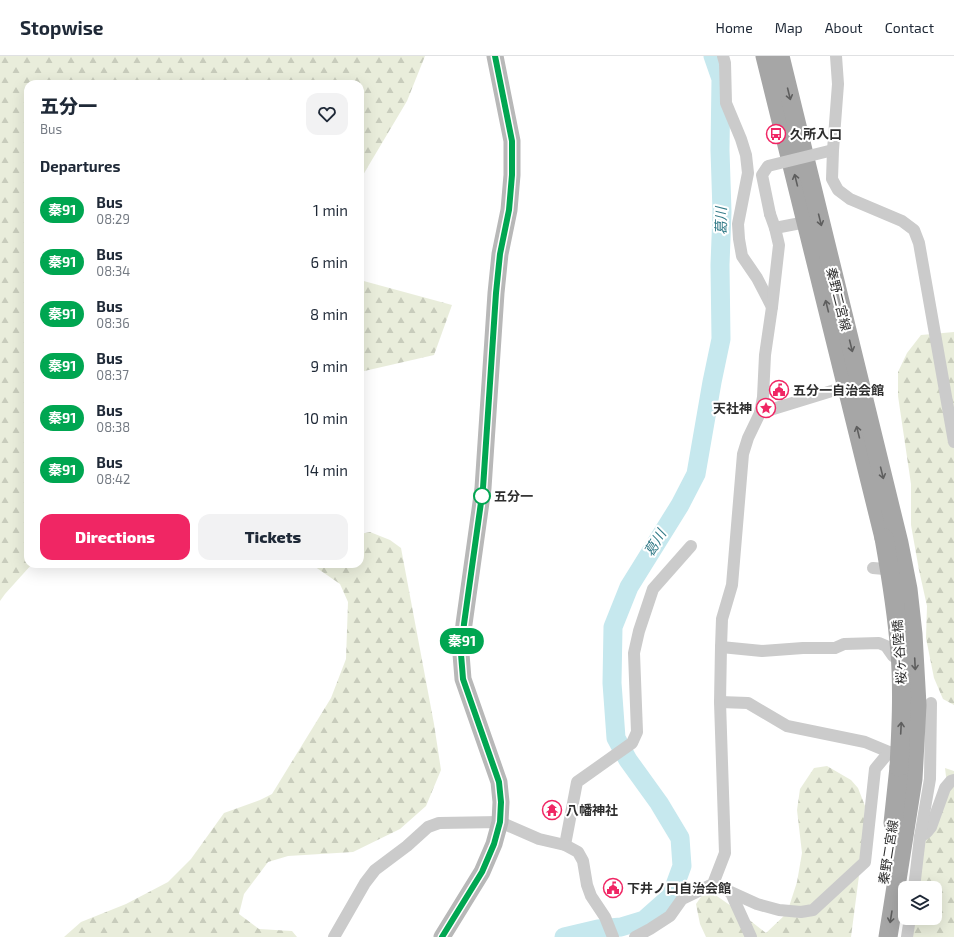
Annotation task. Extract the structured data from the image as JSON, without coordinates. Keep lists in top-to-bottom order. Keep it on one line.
{"streets":{"main road":["秦野二宮線","桜ヶ谷陸橋"]},"crossings":[["秦野二宮線","桜ヶ谷陸橋"]],"water":["葛川"],"places":{"bus stop":["久所入口"],"public building":["五分一自治会館","下井ノ口自治会館"],"place":["天社神"],"other":["五分一"],"temple":["八幡神社"]},"lines":["bus line 秦91"],"page":{"header":"Stopwise","nav":["Home","Map","About","Contact"],"on_map":"秦91","heading":[["五分一","Bus"],"Departures"],"list":[{"mark":"秦91","name":"Bus","note":"08:29","value":"1 min"},{"mark":"秦91","name":"Bus","note":"08:34","value":"6 min"},{"mark":"秦91","name":"Bus","note":"08:36","value":"8 min"},{"mark":"秦91","name":"Bus","note":"08:37","value":"9 min"},{"mark":"秦91","name":"Bus","note":"08:38","value":"10 min"},{"mark":"秦91","name":"Bus","note":"08:42","value":"14 min"}],"buttons":["Directions","Tickets"]}}
